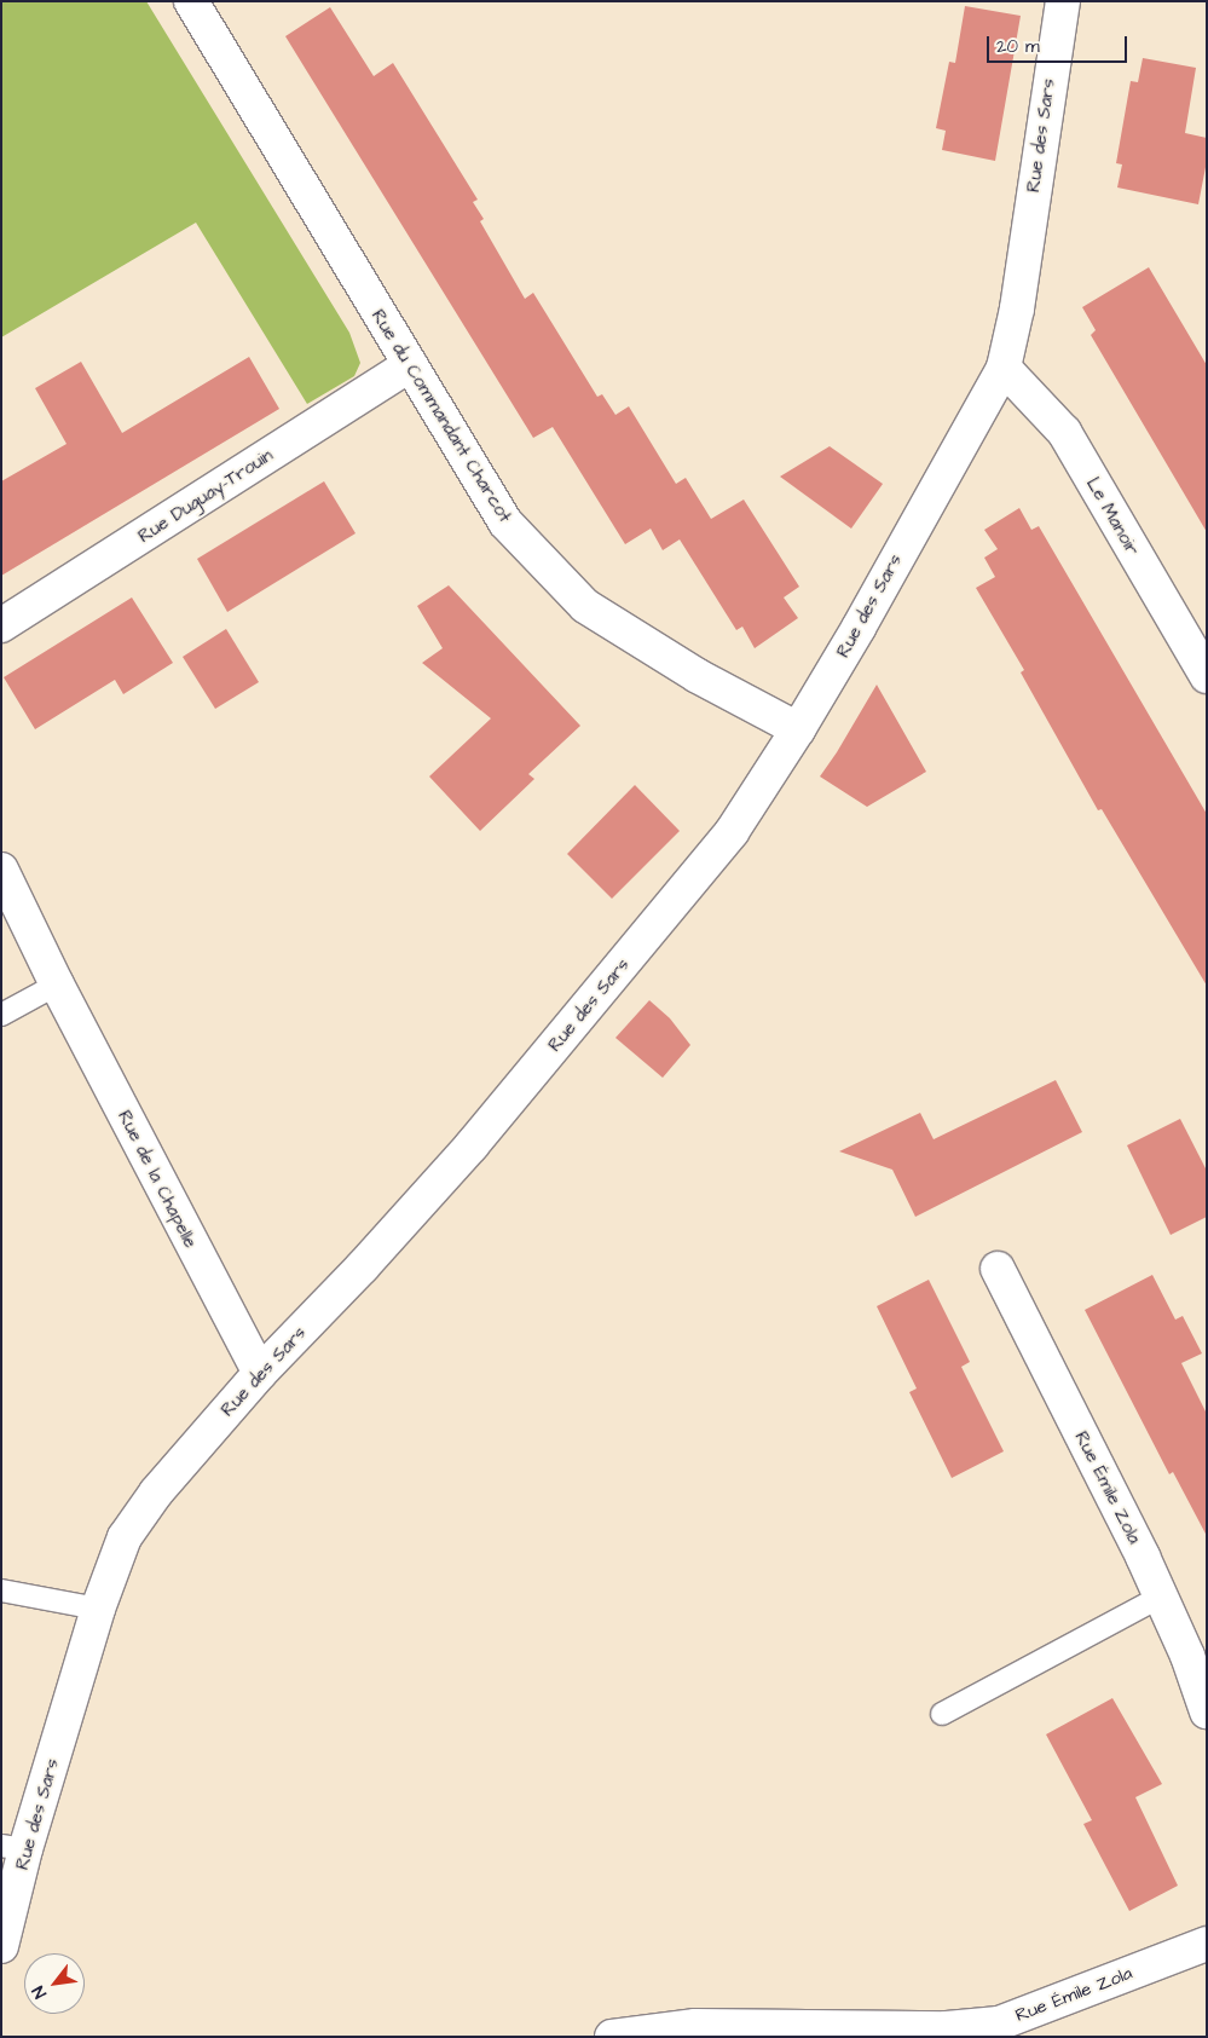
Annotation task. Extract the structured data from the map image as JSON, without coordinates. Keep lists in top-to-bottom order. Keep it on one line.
{"streets":{"street":["Rue des Sars","Rue du Commandant Charcot","Rue Duguay-Trouin","Le Manoir","Rue de la Chapelle","Rue Émile Zola"]},"crossings":[["Rue des Sars","Rue du Commandant Charcot"],["Rue des Sars","Le Manoir"],["Rue des Sars","Rue de la Chapelle"],["Rue du Commandant Charcot","Rue Duguay-Trouin"]],"scale_bar":"20 m","north":"bottom left"}
